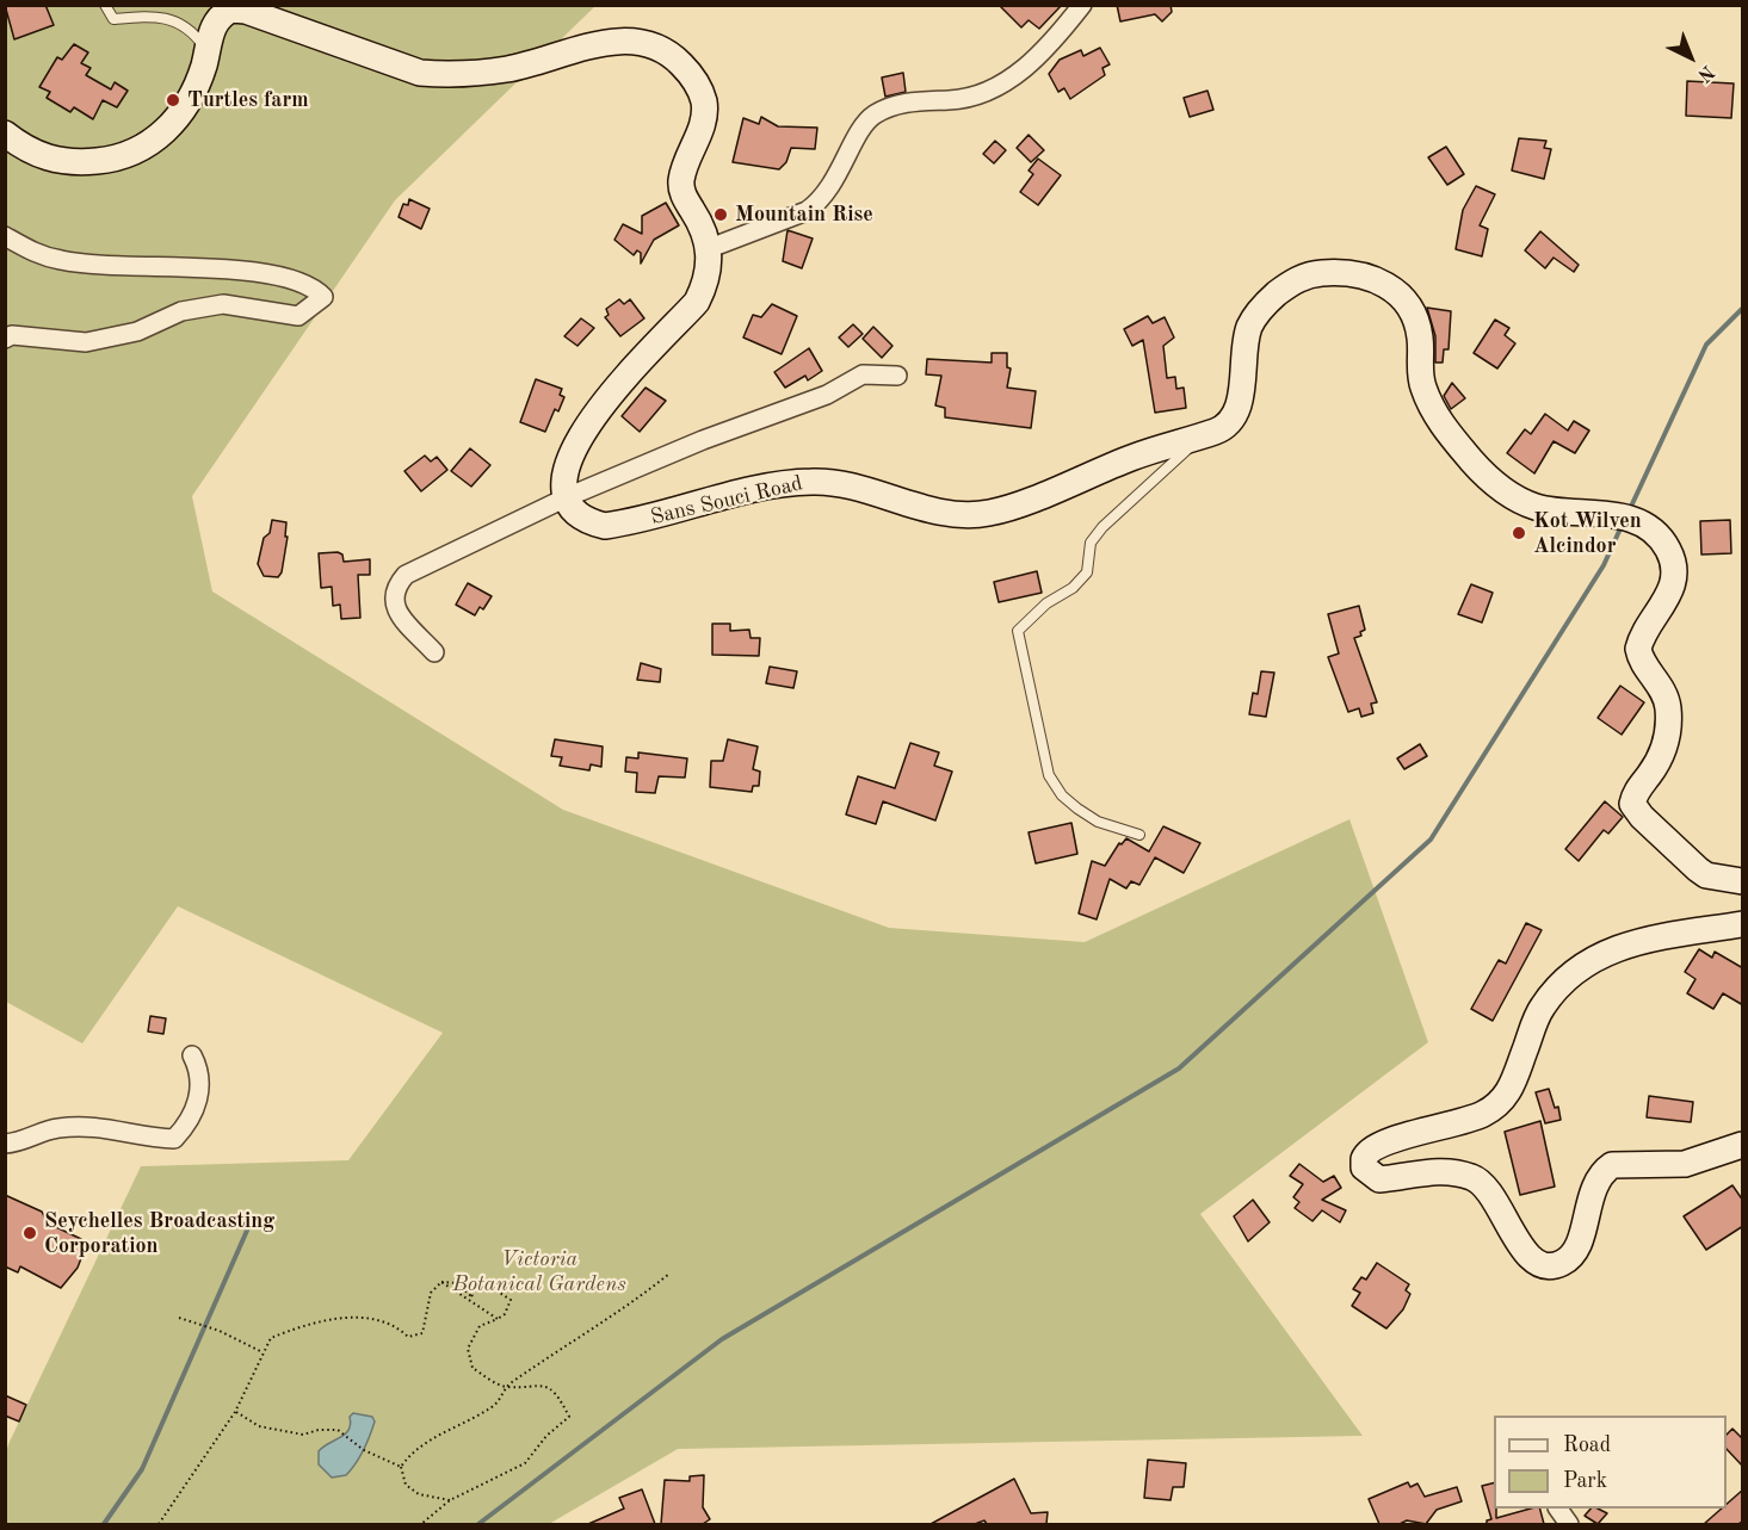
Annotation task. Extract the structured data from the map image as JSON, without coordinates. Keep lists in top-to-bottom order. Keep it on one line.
{"streets":{"main road":["Sans Souci Road"]},"parks":["Victoria Botanical Gardens"],"places":["Turtles farm","Mountain Rise","Kot Wilven Alcindor","Seychelles Broadcasting Corporation"],"legend":["Road","Park"],"north":"bottom right"}
